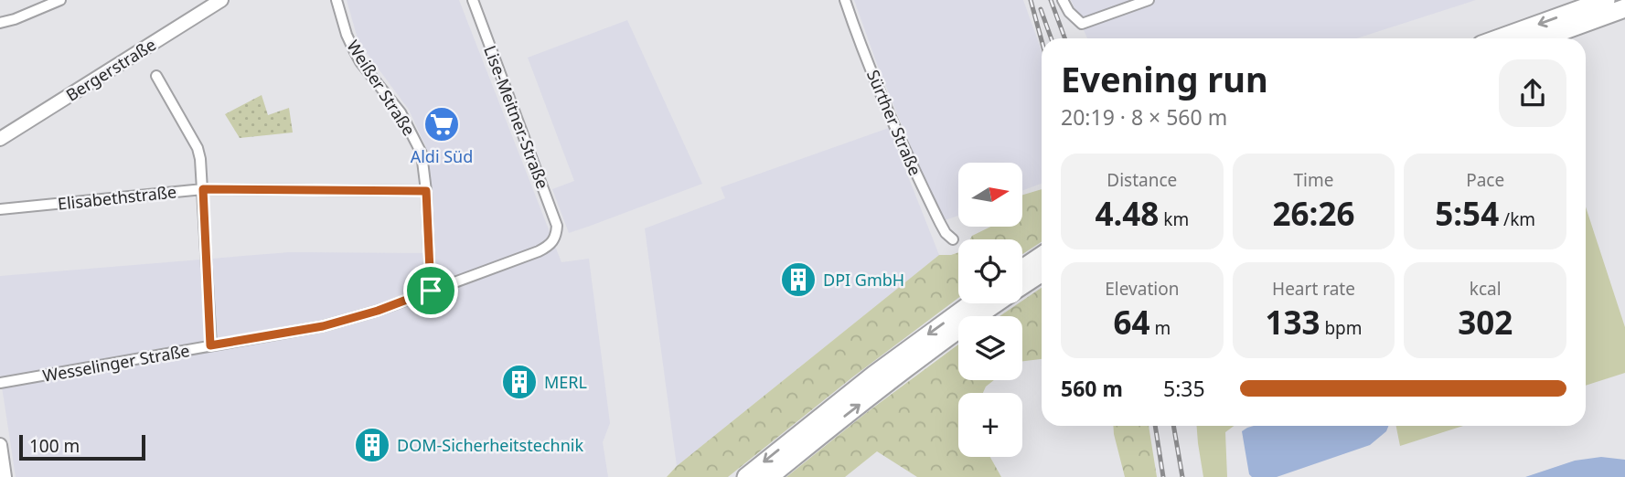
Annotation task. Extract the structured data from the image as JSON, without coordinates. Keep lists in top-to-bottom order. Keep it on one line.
{"streets":{"street":["Bergerstraße","Weißer Straße","Lise-Meitner-Straße","Sürther Straße","Elisabethstraße","Wesselinger Straße"]},"crossings":[["Weißer Straße","Elisabethstraße"],["Weißer Straße","Wesselinger Straße"],["Lise-Meitner-Straße","Wesselinger Straße"]],"places":{"supermarket":["Aldi Süd"],"building":["DPI GmbH","MERL","DOM-Sicherheitstechnik"]},"scale_bar":"100 m","north":"right","page":{"heading":["Evening run","20:19 · 8 × 560 m"],"stats":[["Distance","4.48 km"],["Time","26:26"],["Pace","5:54 /km"],["Elevation","64 m"],["Heart rate","133 bpm"],["kcal","302"]],"map_buttons":"+","list":[{"name":"560 m","note":"5:35"}],"scale":"100 m"}}
